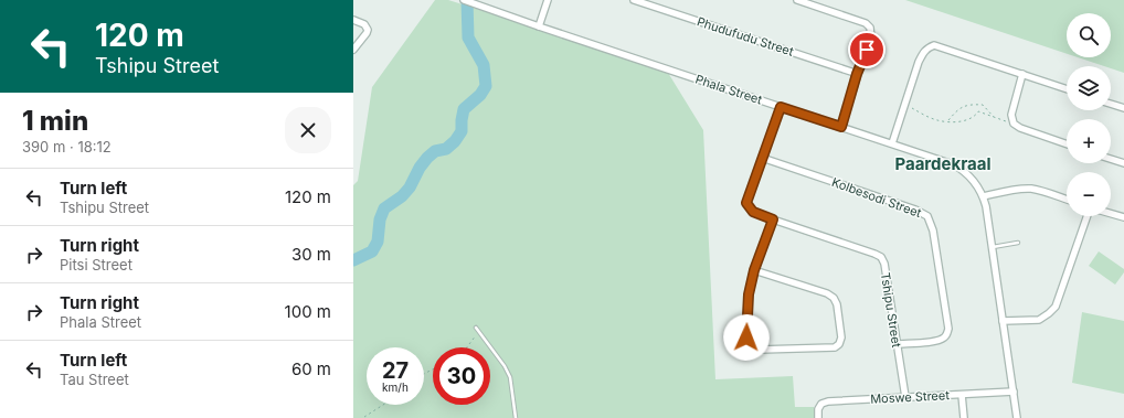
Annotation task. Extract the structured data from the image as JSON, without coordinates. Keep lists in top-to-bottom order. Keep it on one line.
{"streets":{"street":["Phudufudu Street","Phala Street","Kolbesodi Street","Tshipu Street","Moswe Street"]},"crossings":[["Phala Street","Moswe Street"],["Kolbesodi Street","Tshipu Street"],["Tshipu Street","Moswe Street"]],"districts":["Paardekraal"],"page":{"turn":["120 m","Tshipu Street"],"map_buttons":["+","−"],"heading":["1 min","390 m · 18:12"],"list":[{"name":"Turn left","note":"Tshipu Street","value":"120 m"},{"name":"Turn right","note":"Pitsi Street","value":"30 m"},{"name":"Turn right","note":"Phala Street","value":"100 m"},{"name":"Turn left","note":"Tau Street","value":"60 m"}],"speed":"27 km/h","limit":"30"}}
